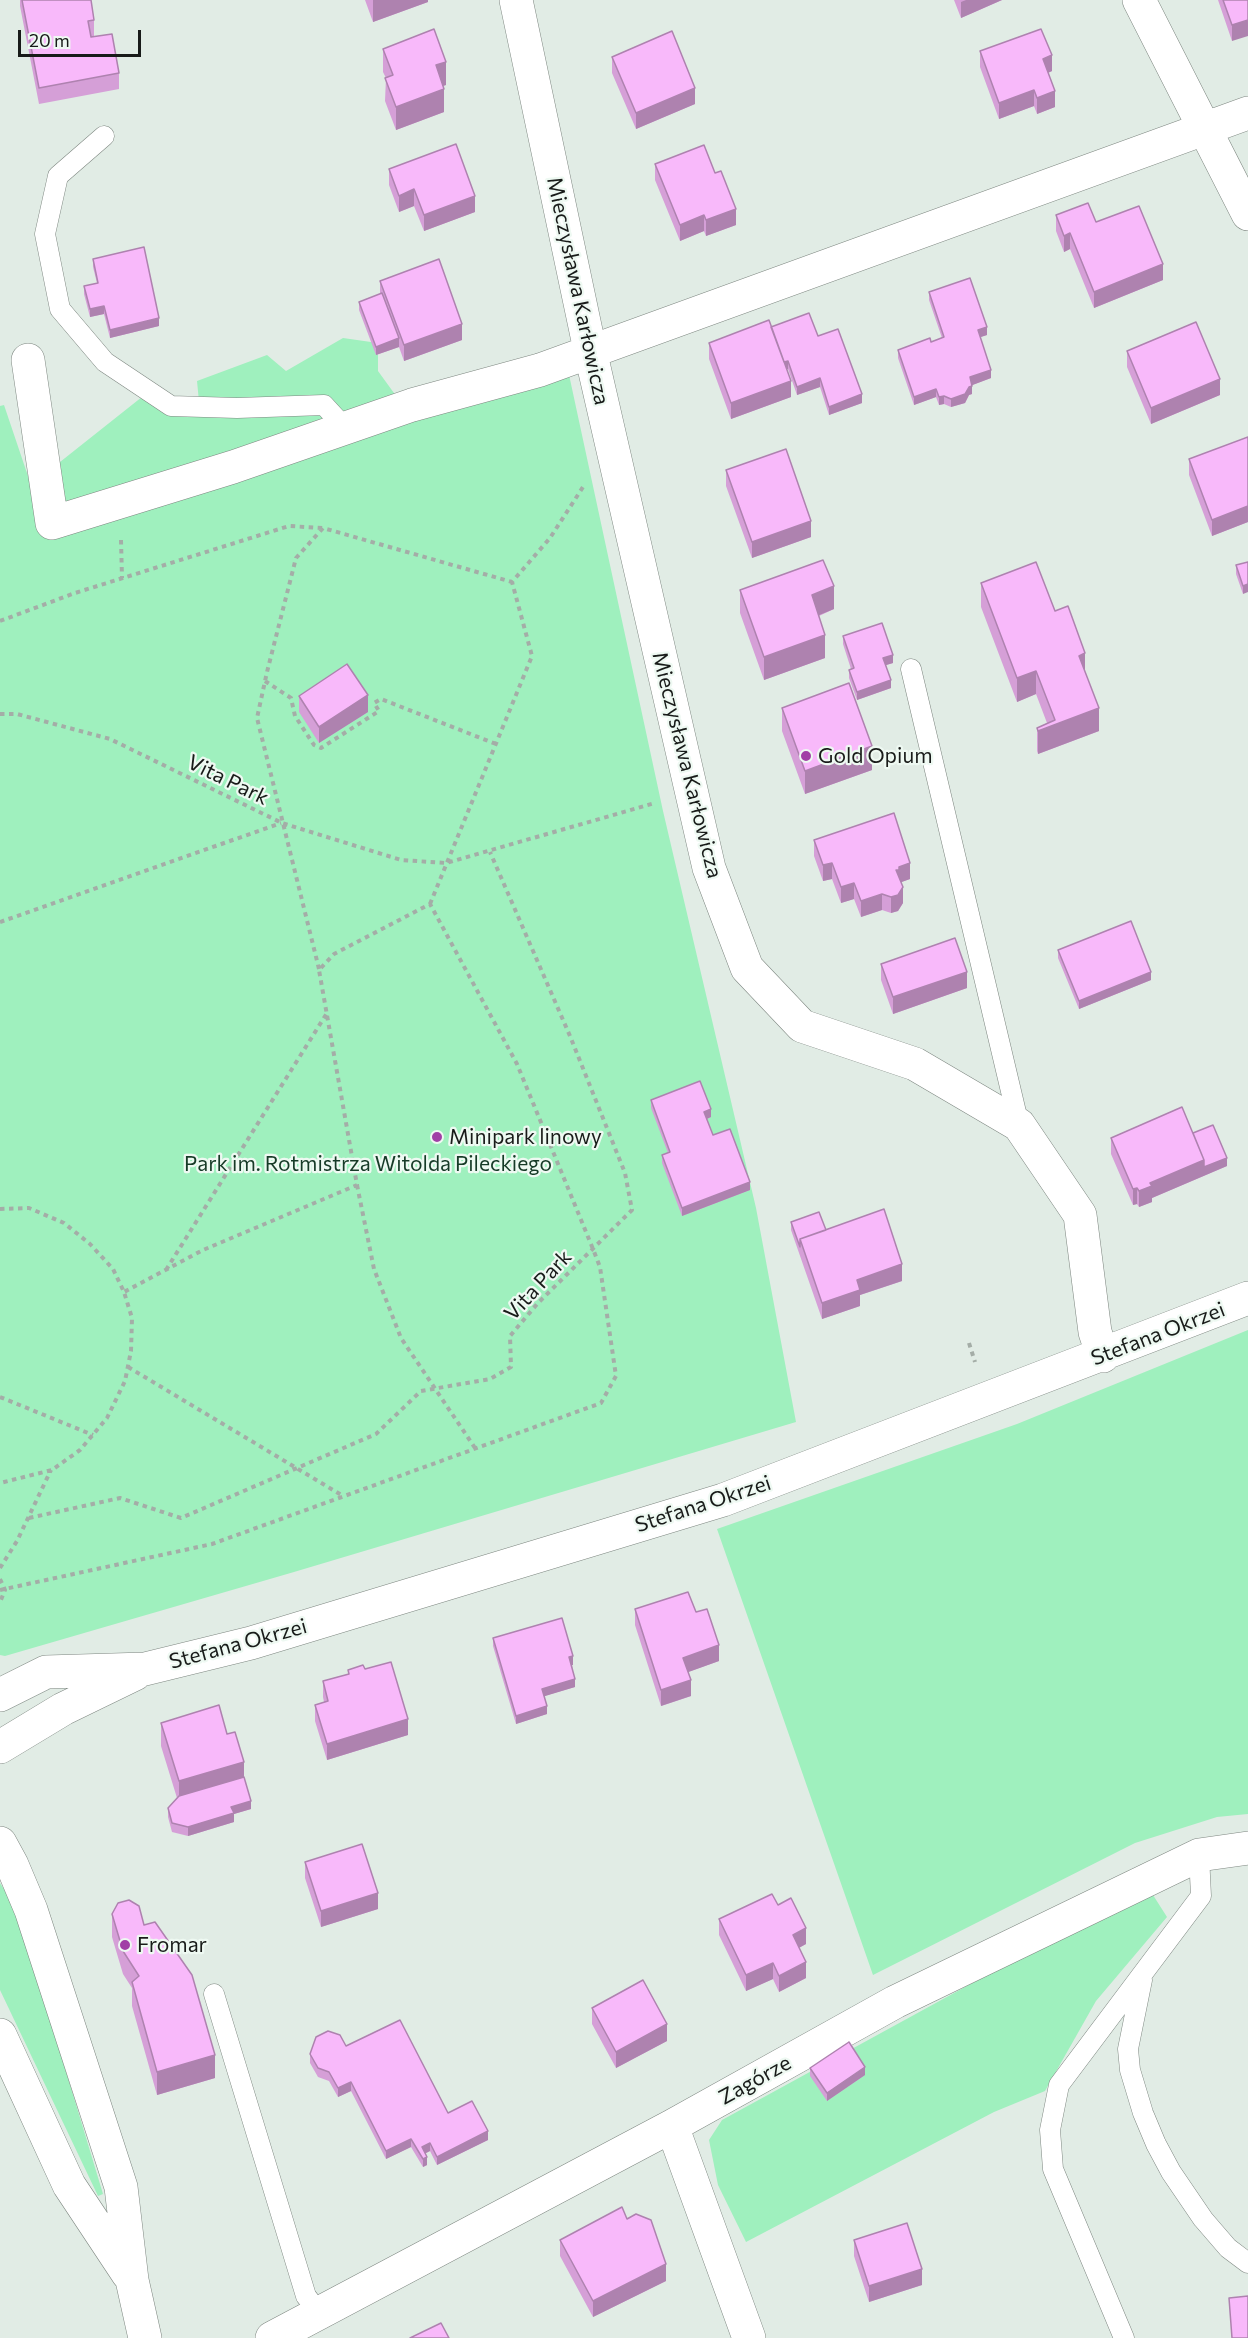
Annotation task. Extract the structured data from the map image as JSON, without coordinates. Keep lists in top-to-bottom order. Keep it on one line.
{"streets":{"street":["Mieczysława Karłowicza","Stefana Okrzei","Zagórze"],"path":["Vita Park"]},"crossings":[["Mieczysława Karłowicza","Vita Park"],["Mieczysława Karłowicza","Stefana Okrzei"]],"parks":["Park im. Rotmistrza Witolda Pileckiego"],"places":["Gold Opium","Minipark linowy","Fromar"],"scale_bar":"20 m"}
